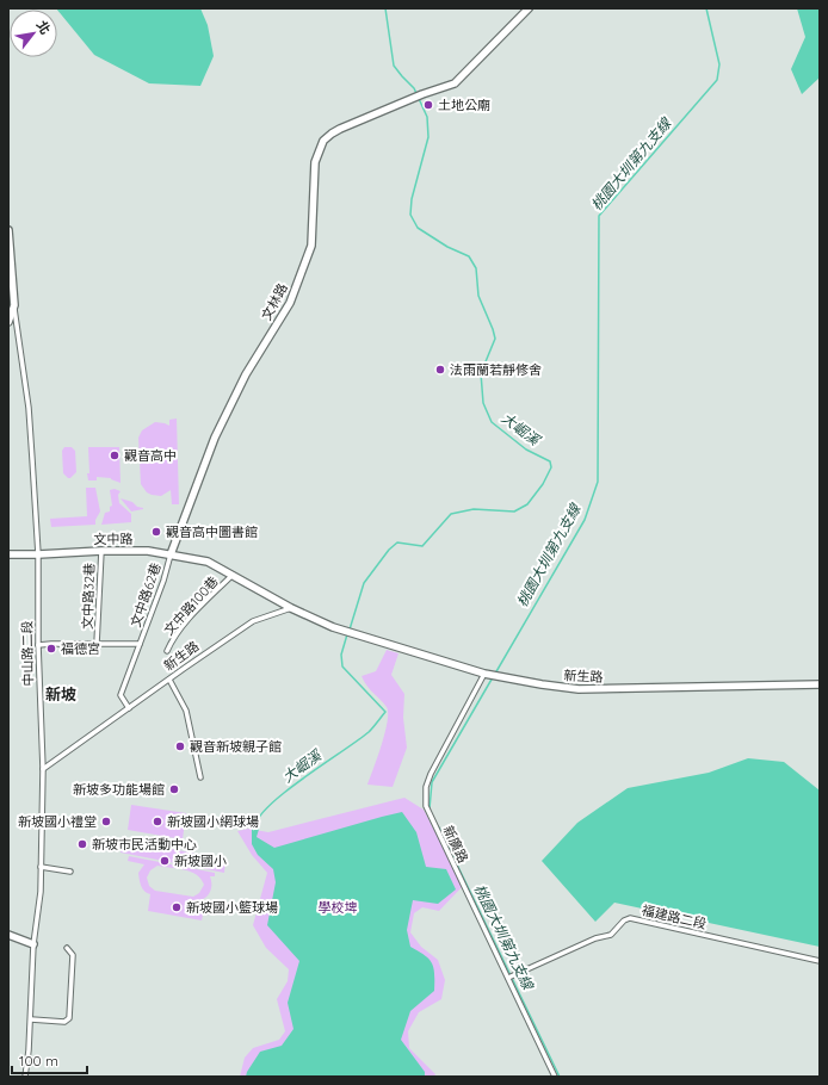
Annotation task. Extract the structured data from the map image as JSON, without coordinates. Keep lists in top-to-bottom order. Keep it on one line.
{"streets":{"street":["文林路","文中路","文中路62巷","文中路32巷","文中路100巷","中山路二段","新生路","新廣路","福建路二段"]},"crossings":[["文林路","文中路"],["文林路","文中路62巷"],["文中路","文中路62巷"],["文中路","文中路32巷"],["文中路","文中路100巷"],["文中路","中山路二段"],["文中路","新生路"],["文中路62巷","新生路"],["中山路二段","新生路"],["新生路","新廣路"],["新廣路","福建路二段"]],"districts":["新坡"],"water":["桃園大圳第九支線","大崛溪"],"parks":["學校埤"],"places":["土地公廟","法雨蘭若靜修舍","觀音高中","觀音高中圖書館","福德宮","觀音新坡親子館","新坡多功能場館","新坡國小禮堂","新坡國小網球場","新坡市民活動中心","新坡國小","新坡國小籃球場"],"scale_bar":"100 m","north":"top right"}
